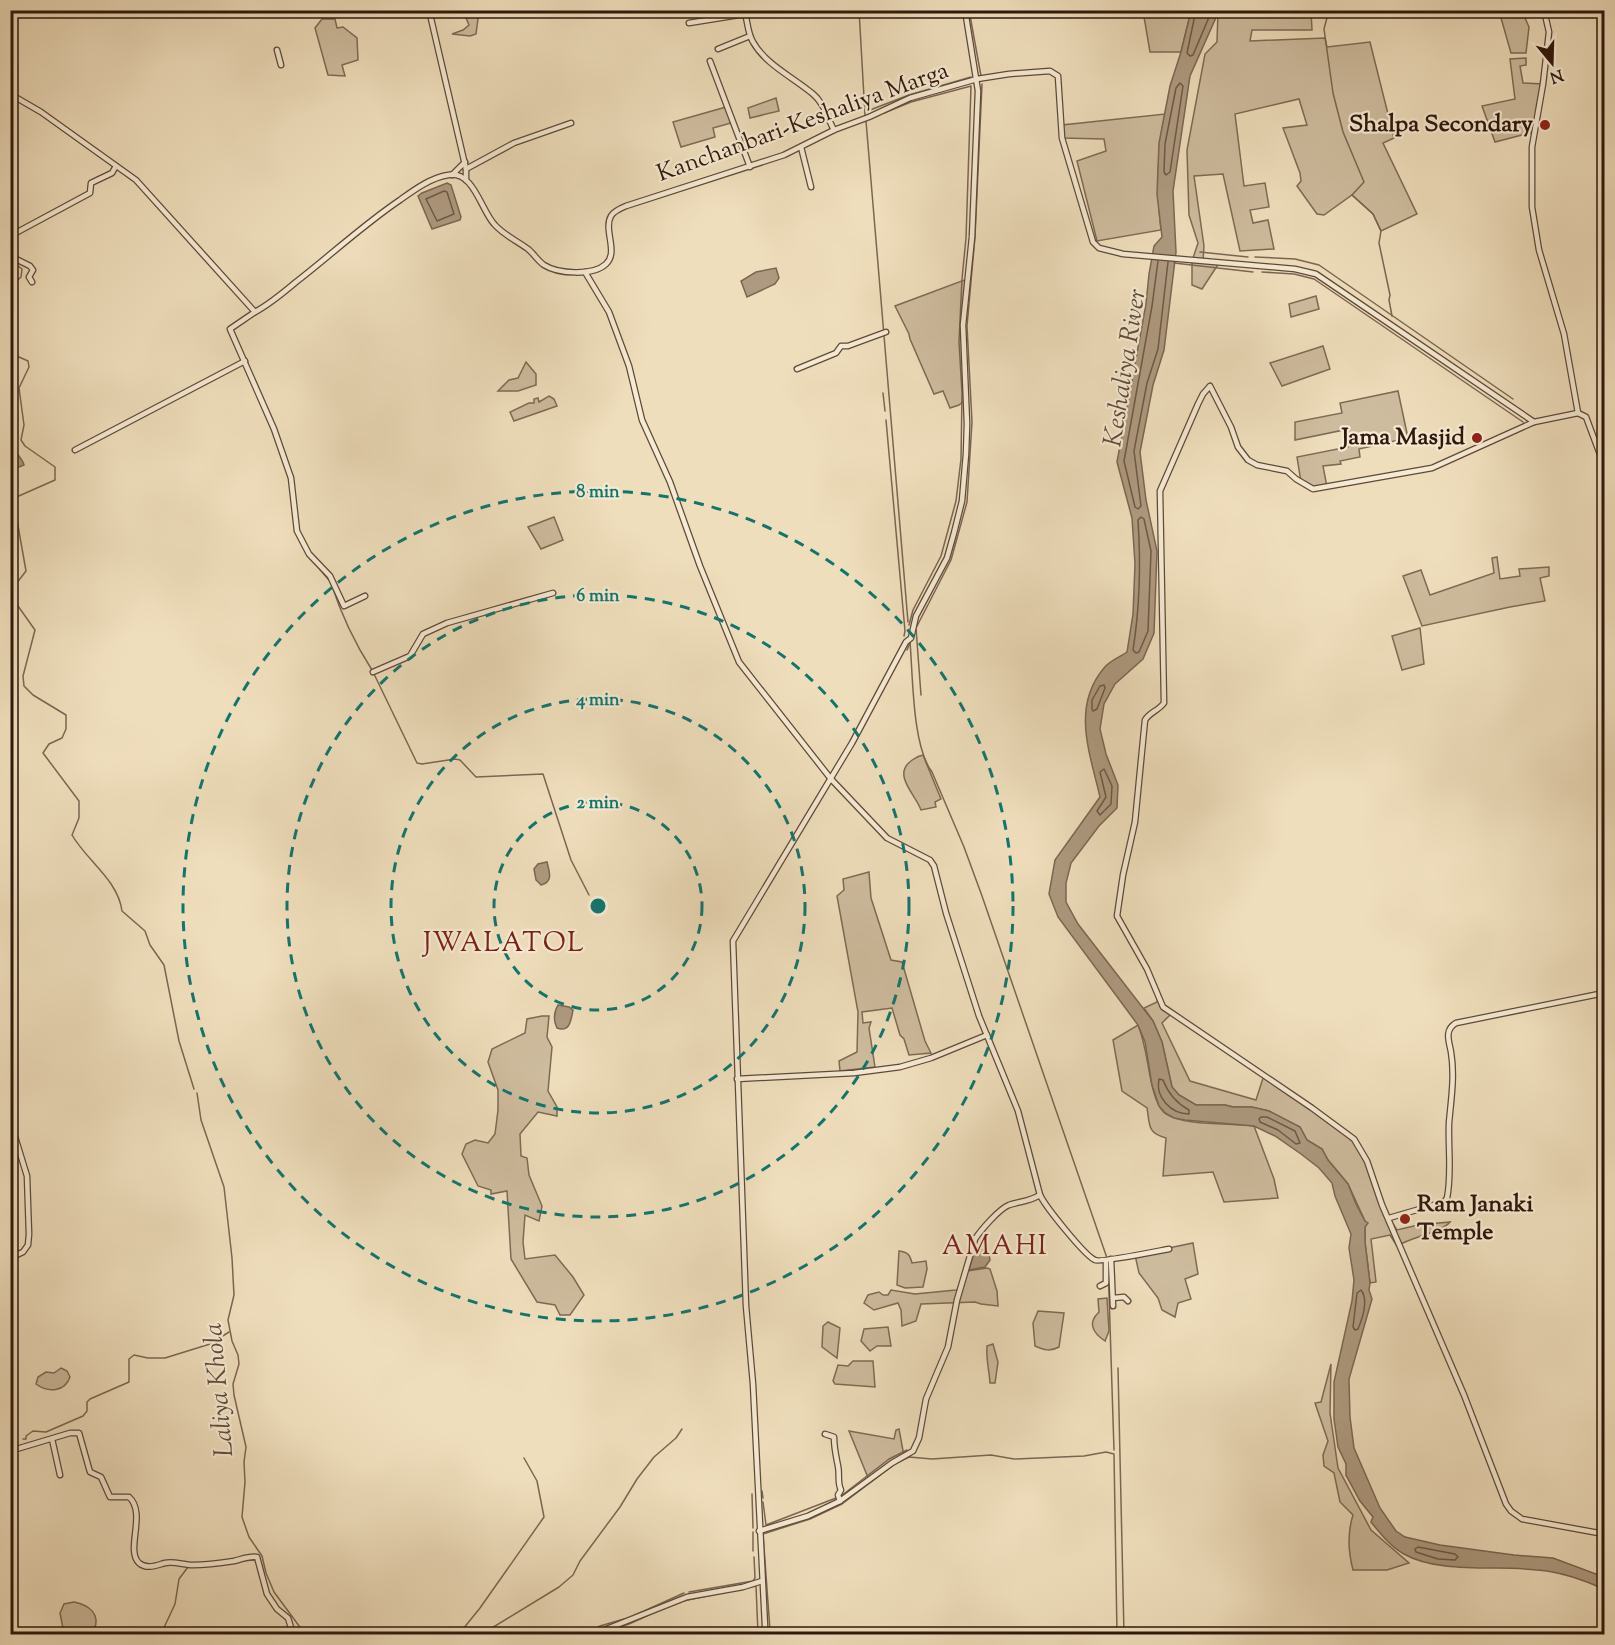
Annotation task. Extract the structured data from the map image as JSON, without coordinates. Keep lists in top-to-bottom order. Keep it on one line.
{"streets":{"street":["Kanchanbari-Keshaliya Marga"]},"districts":["JWALATOL","AMAHI"],"water":["Keshaliya River","Laliya Khola"],"places":["Shalpa Secondary","Jama Masjid","Ram Janaki Temple"],"north":"bottom","rings":["8 min","6 min","4 min","2 min"]}
